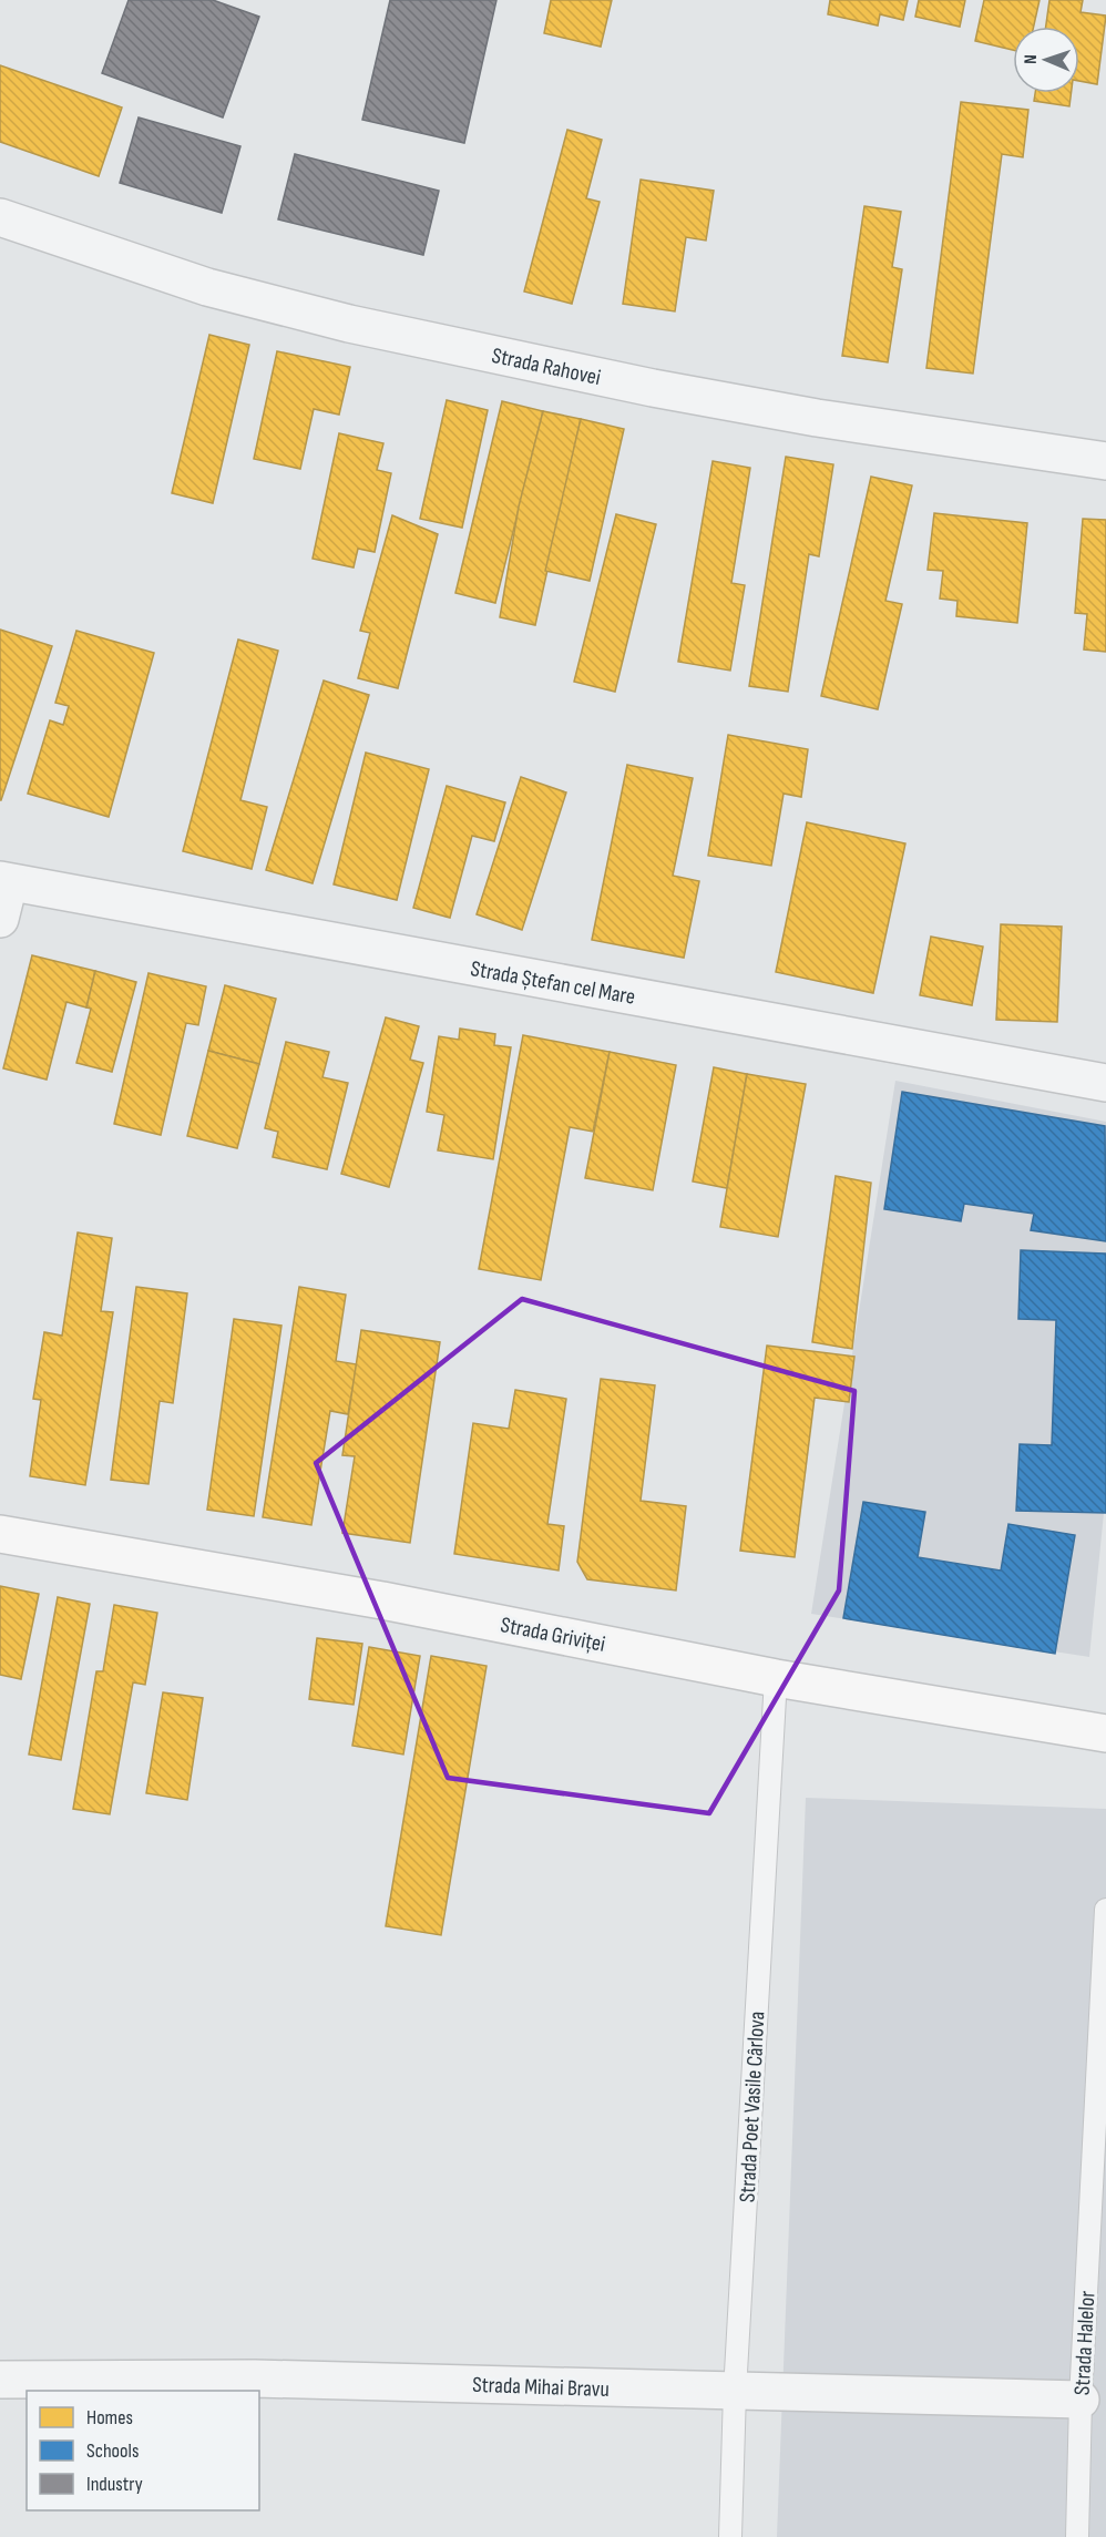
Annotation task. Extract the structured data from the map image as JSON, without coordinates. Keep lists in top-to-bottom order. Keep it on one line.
{"streets":{"main road":["Strada Griviței"],"street":["Strada Rahovei","Strada Ștefan cel Mare","Strada Mihai Bravu"],"lane":["Strada Poet Vasile Cârlova","Strada Halelor"]},"crossings":[["Strada Griviței","Strada Poet Vasile Cârlova"],["Strada Poet Vasile Cârlova","Strada Mihai Bravu"],["Strada Halelor","Strada Mihai Bravu"]],"legend":["Homes","Schools","Industry"],"north":"left"}
